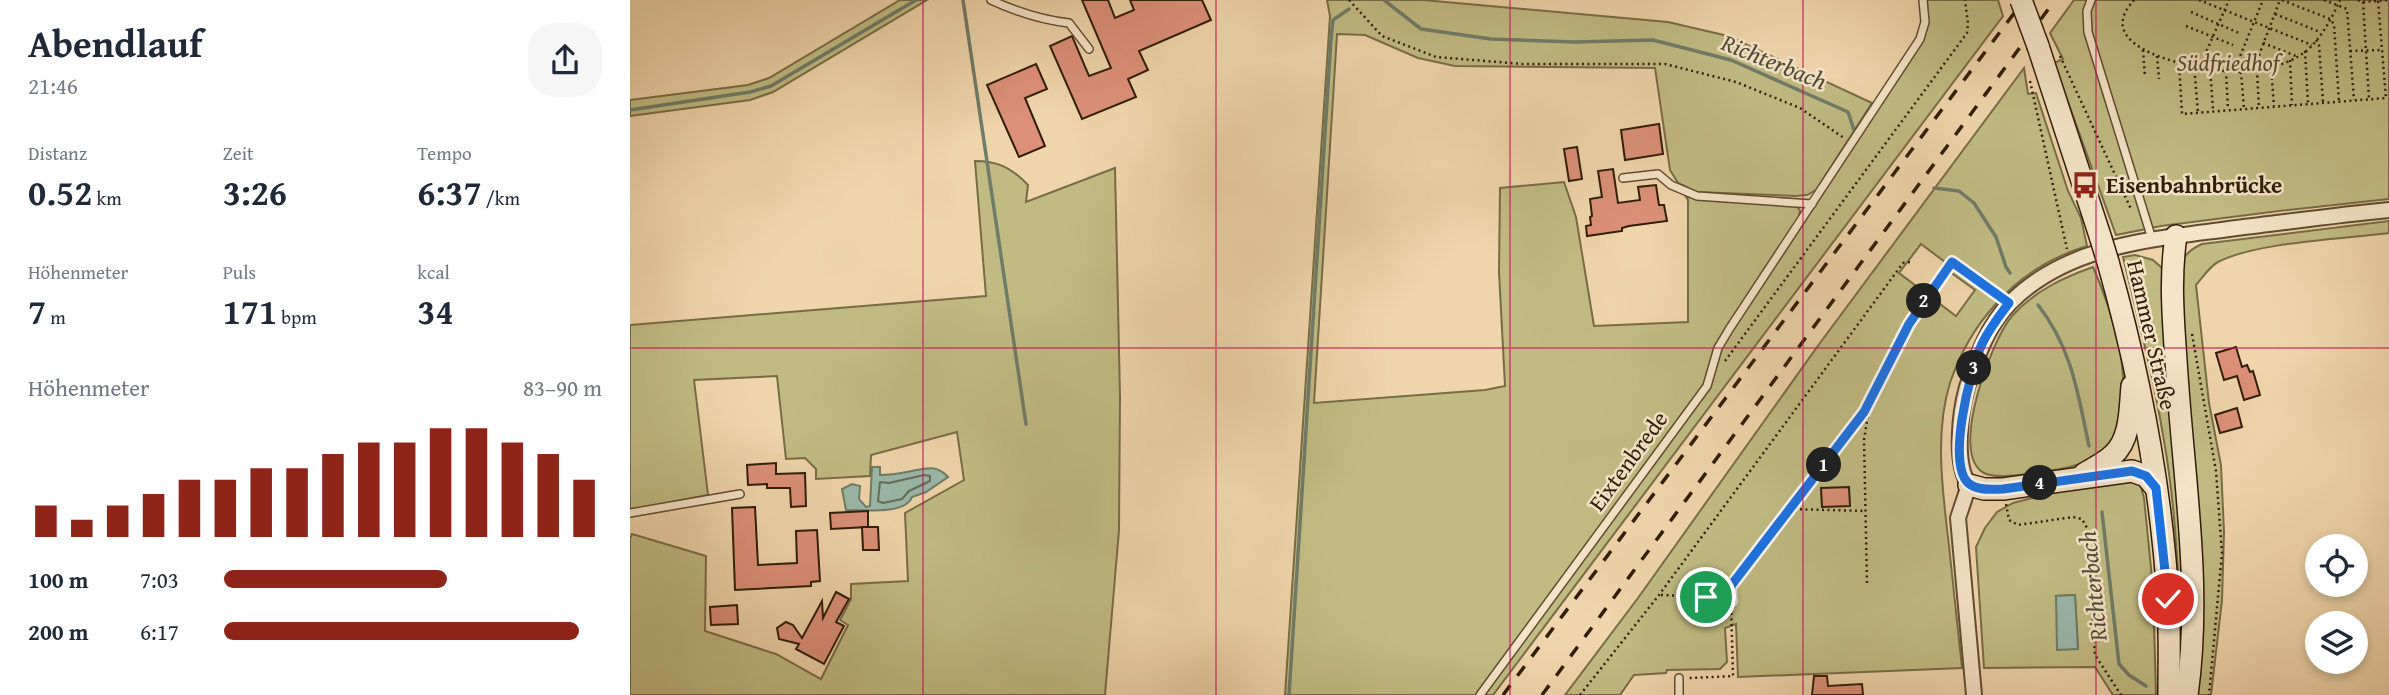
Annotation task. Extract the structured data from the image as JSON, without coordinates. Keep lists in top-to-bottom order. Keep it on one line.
{"streets":{"main road":["Hammer Straße"],"lane":["Eixtenbrede"]},"water":["Richterbach"],"parks":["Südfriedhof"],"places":{"bus stop":["Eisenbahnbrücke"]},"page":{"heading":["Abendlauf","21:46"],"stats":[["Distanz","0.52 km"],["Zeit","3:26"],["Tempo","6:37 /km"],["Höhenmeter","7 m"],["Puls","171 bpm"],["kcal","34"]],"pins":["2","3","1","4"],"chart":["Höhenmeter","83–90 m"],"list":[{"name":"100 m","note":"7:03"},{"name":"200 m","note":"6:17"}]}}
